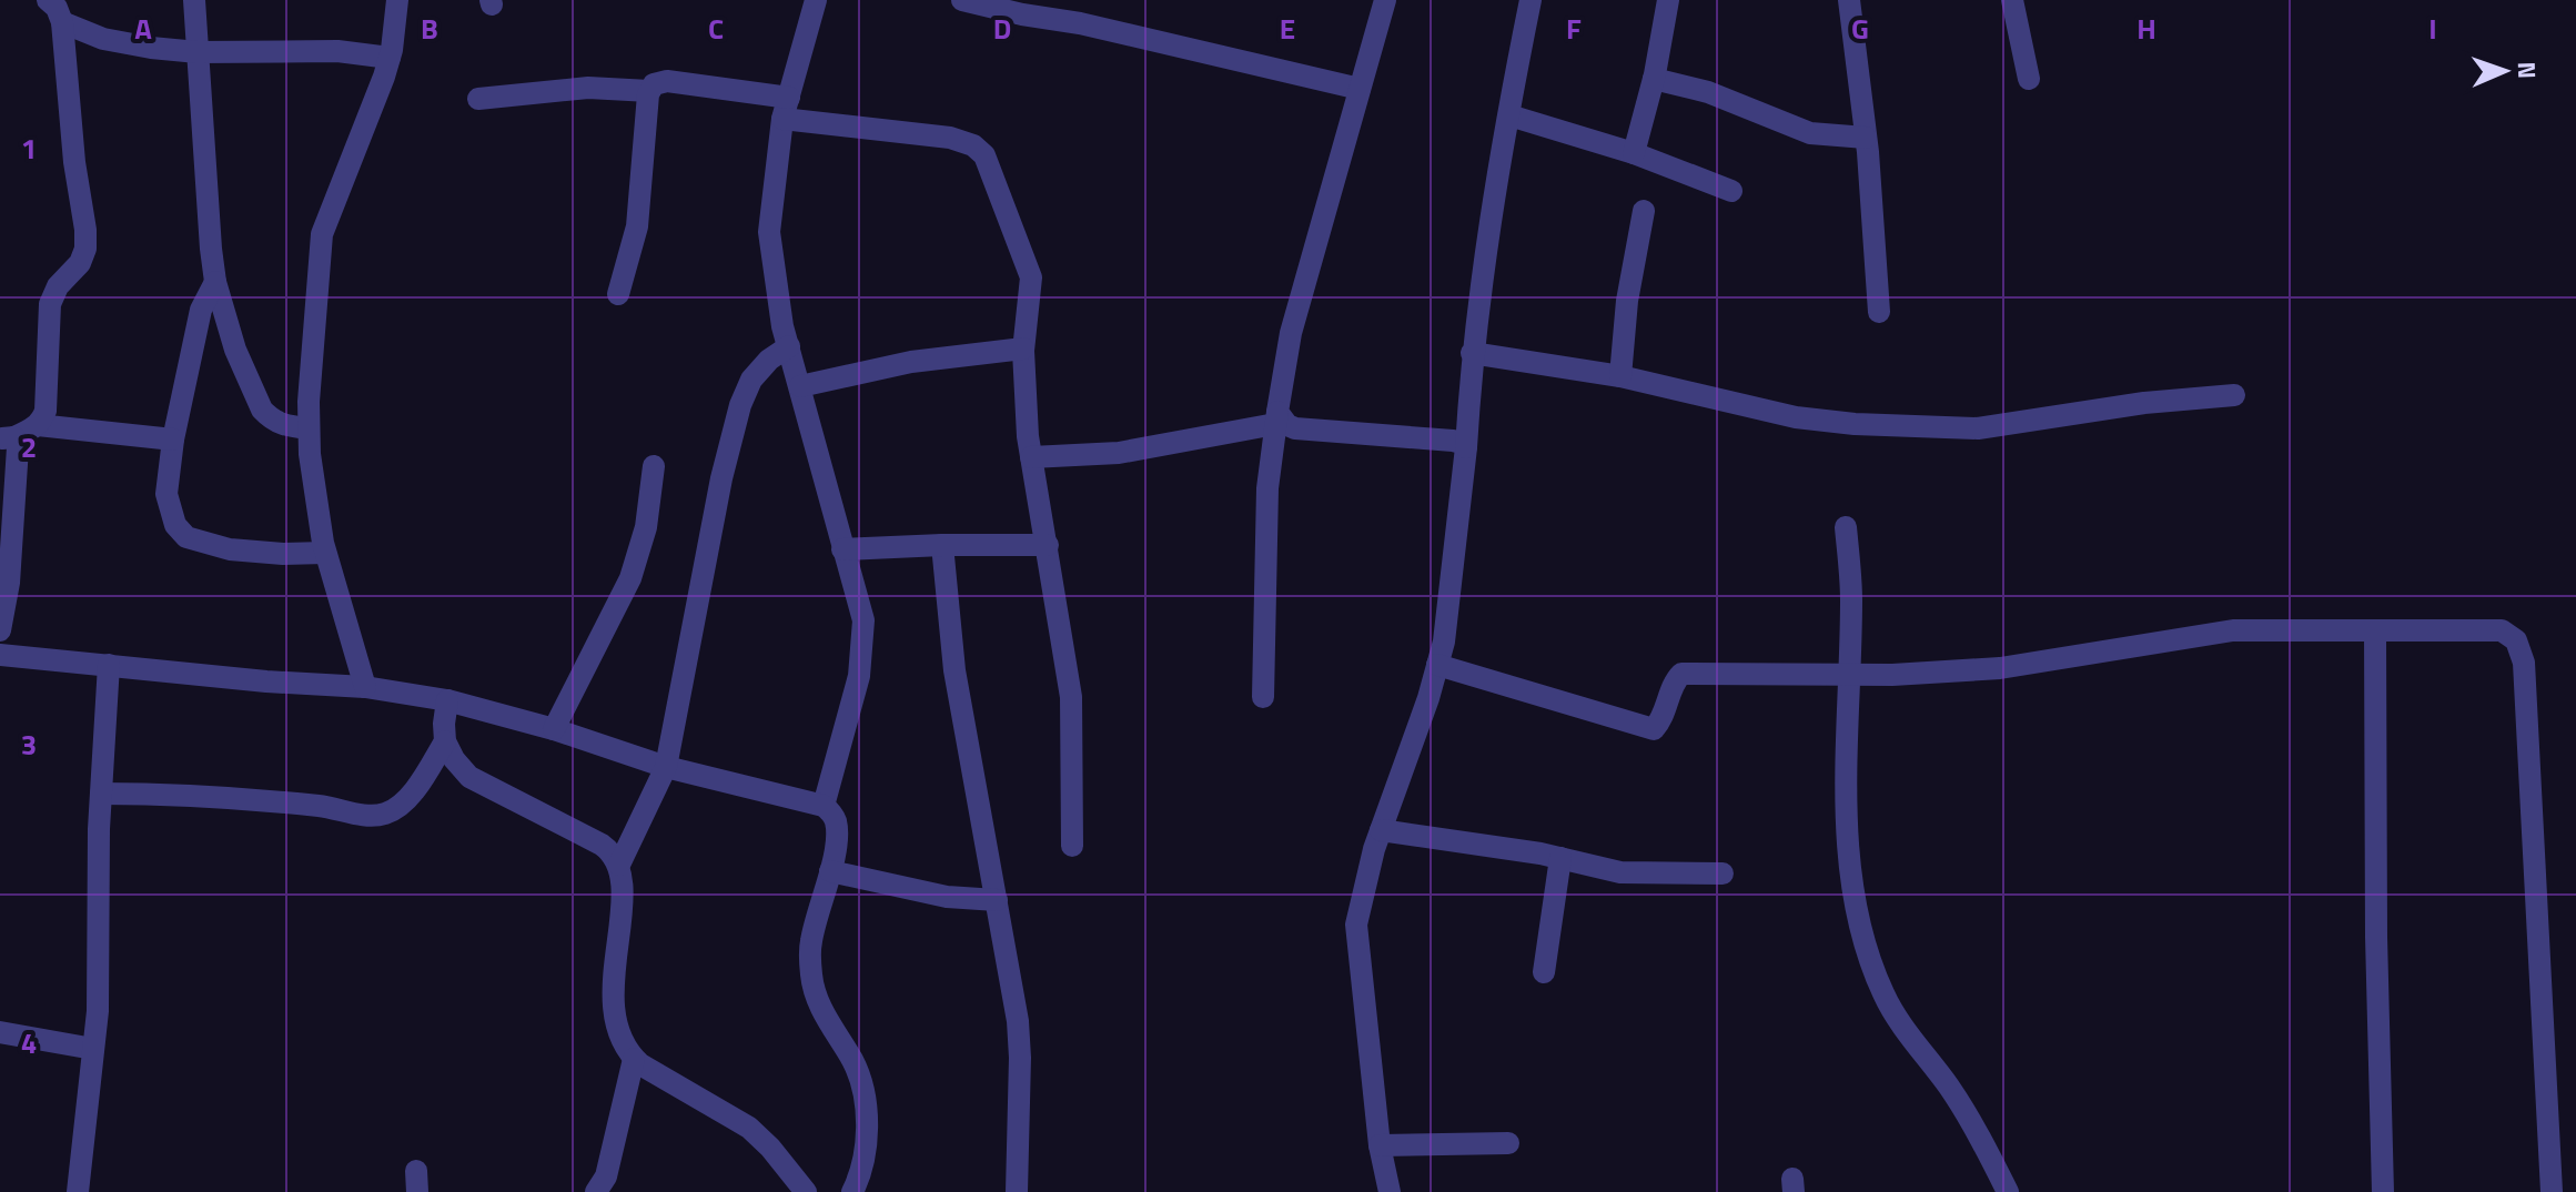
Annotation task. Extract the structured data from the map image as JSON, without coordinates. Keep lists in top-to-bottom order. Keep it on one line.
{"north":"right","grid":{"columns":["A","B","C","D","E","F","G","H","I"],"rows":["1","2","3","4"]}}
